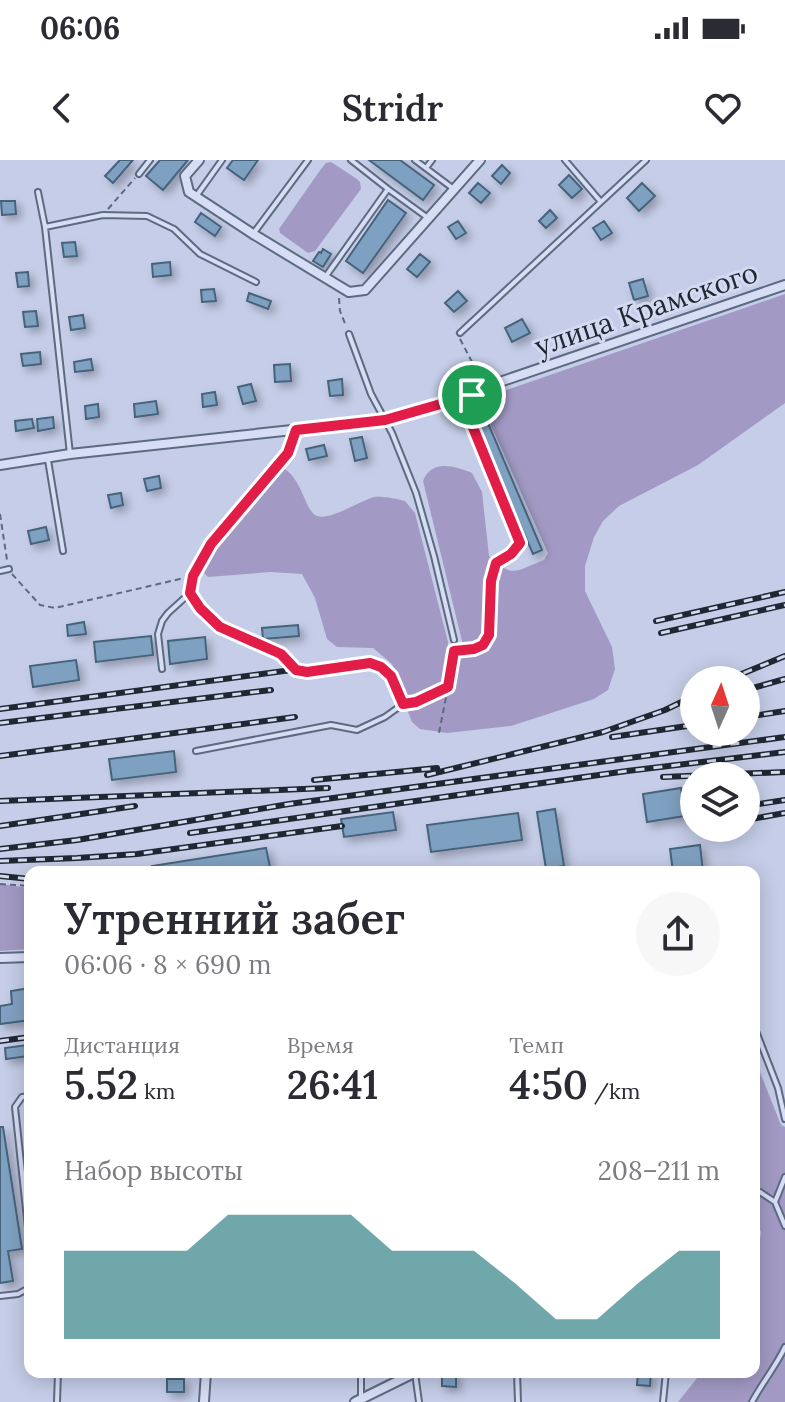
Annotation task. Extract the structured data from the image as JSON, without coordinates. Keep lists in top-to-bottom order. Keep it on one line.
{"streets":{"street":["улица Крамского"]},"north":"top","page":{"status":"06:06","header":"Stridr","heading":["Утренний забег","06:06 · 8 × 690 m"],"stats":[["Дистанция","5.52 km"],["Время","26:41"],["Темп","4:50 /km"]],"chart":["Набор высоты","208–211 m"]}}
